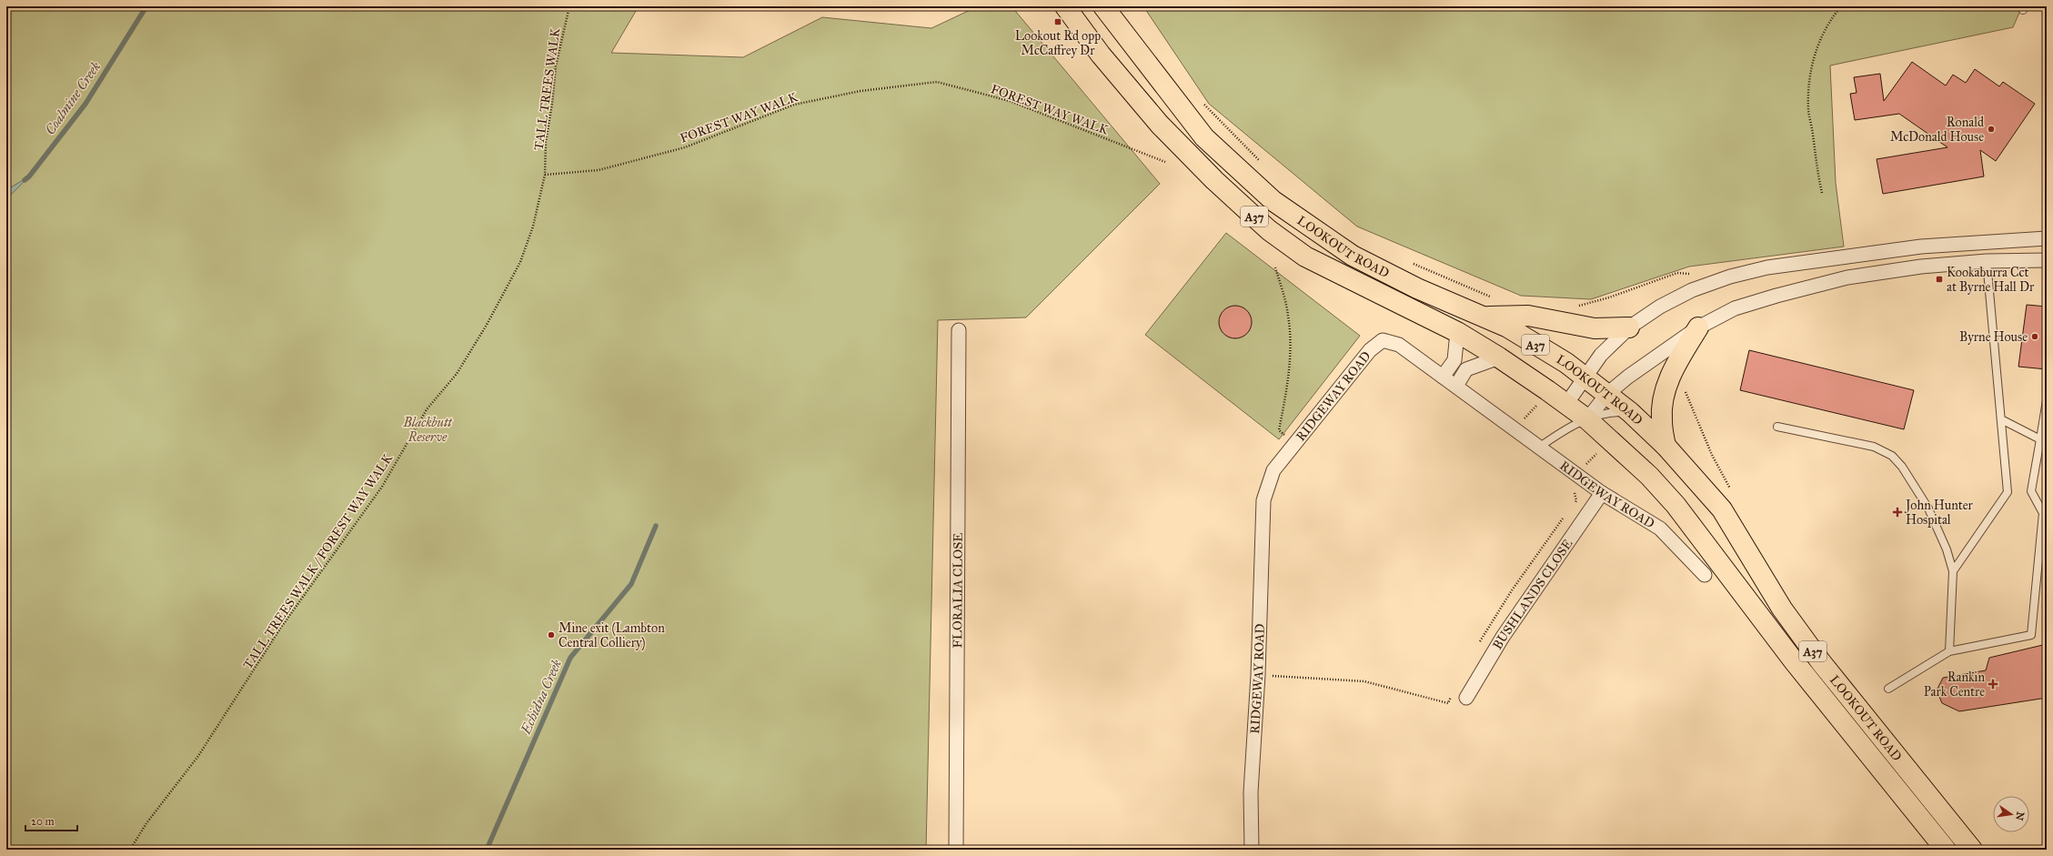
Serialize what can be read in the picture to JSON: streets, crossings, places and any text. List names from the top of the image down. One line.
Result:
{"streets":{"highway":["A37","LOOKOUT ROAD"],"street":["RIDGEWAY ROAD","FLORALIA CLOSE","BUSHLANDS CLOSE"],"path":["TALL TREES WALK","FOREST WAY WALK","TALL TREES WALK / FOREST WAY WALK"]},"crossings":[["TALL TREES WALK","FOREST WAY WALK"],["TALL TREES WALK","TALL TREES WALK / FOREST WAY WALK"],["FOREST WAY WALK","TALL TREES WALK / FOREST WAY WALK"],["RIDGEWAY ROAD","BUSHLANDS CLOSE"]],"water":["Coalmine Creek","Echidna Creek"],"parks":["Blackbutt Reserve"],"places":{"transit":["Lookout Rd opp McCaffrey Dr","Kookaburra Cct at Byrne Hall Dr"],"other":["Ronald McDonald House","Byrne House","Mine exit (Lambton Central Colliery)"],"health":["John Hunter Hospital","Rankin Park Centre"]},"scale_bar":"20 m","north":"right"}
